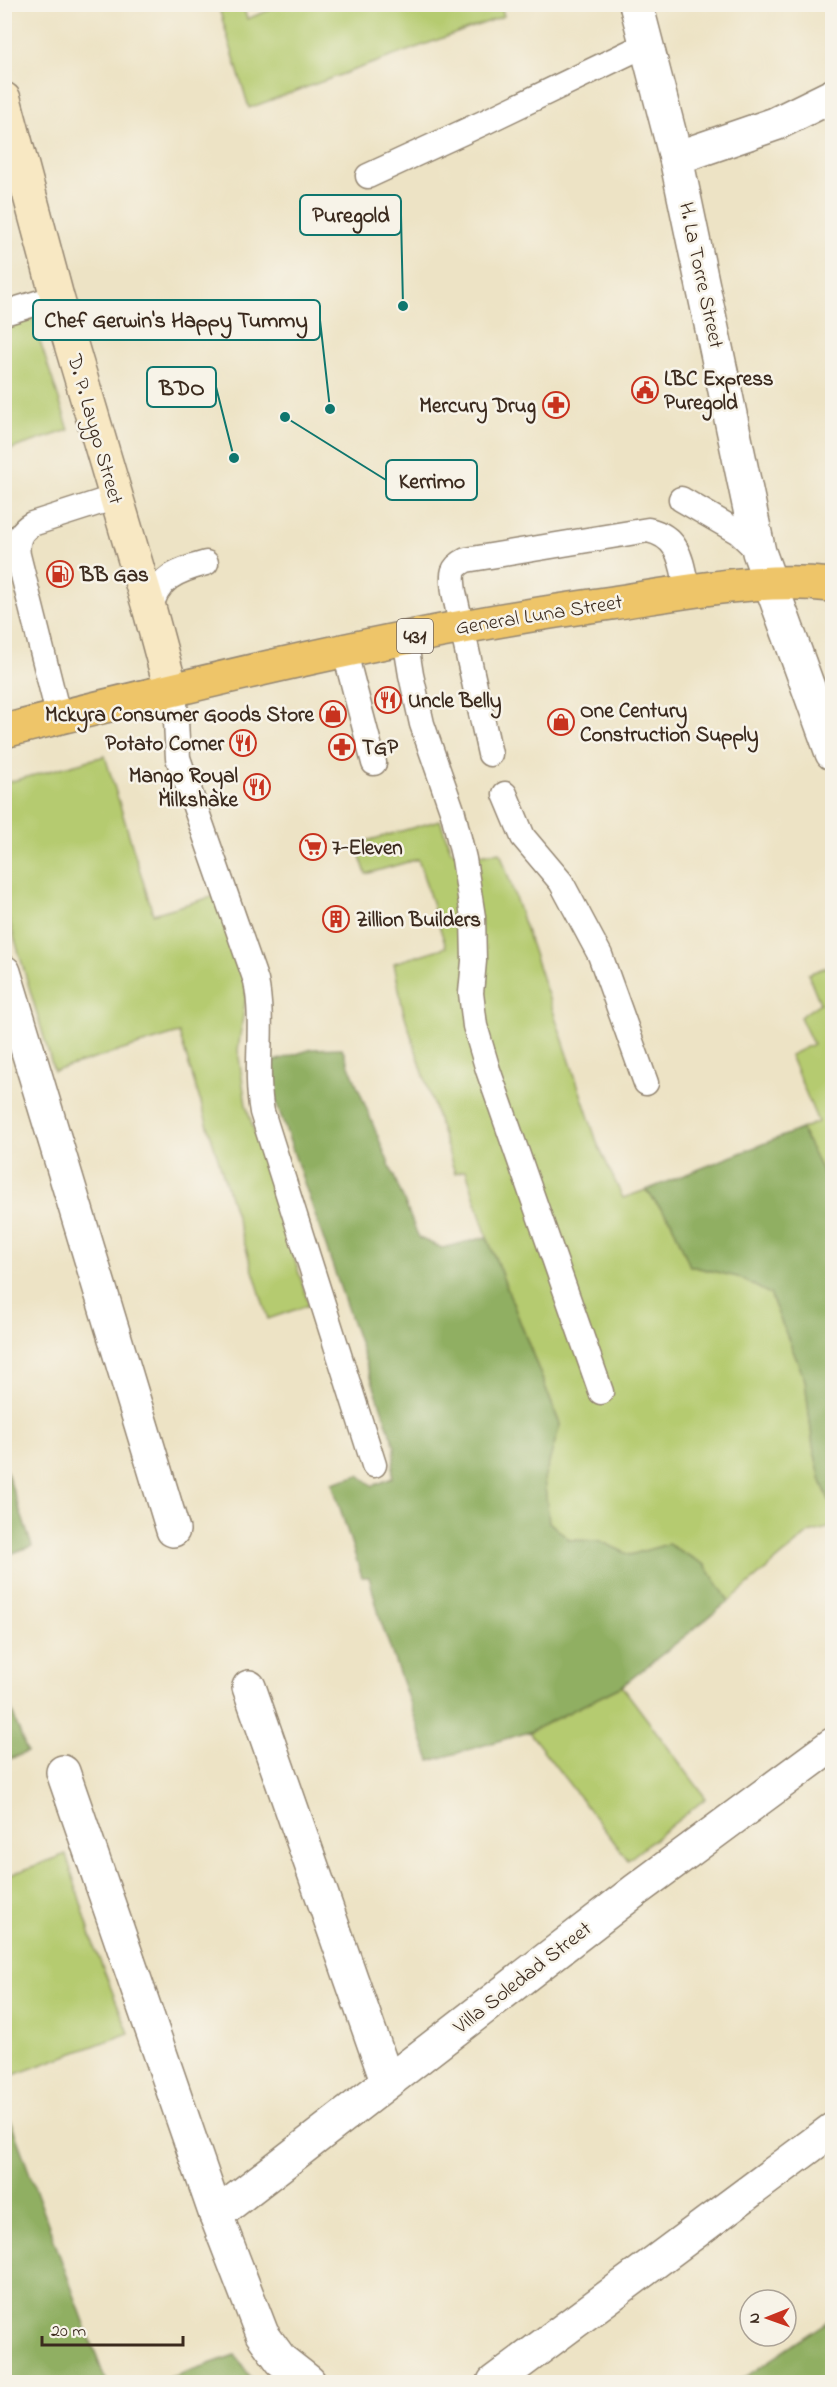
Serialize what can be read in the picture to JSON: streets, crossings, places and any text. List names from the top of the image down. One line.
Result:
{"streets":{"main road":["D. P. Laygo Street","General Luna Street","431"],"street":["H. La Torre Street","Villa Soledad Street"]},"crossings":[["H. La Torre Street","General Luna Street"],["D. P. Laygo Street","General Luna Street"]],"places":{"other":["Puregold","Chef Gerwin's Happy Tummy","Kerrimo","BDO"],"public building":["LBC Express Puregold"],"pharmacy":["Mercury Drug","TGP"],"fuel station":["BB Gas"],"restaurant":["Uncle Belly","Potato Corner","Mango Royal Milkshake"],"shop":["Mckyra Consumer Goods Store","One Century Construction Supply"],"supermarket":["7-Eleven"],"building":["Zillion Builders"]},"scale_bar":"20 m","north":"left"}
